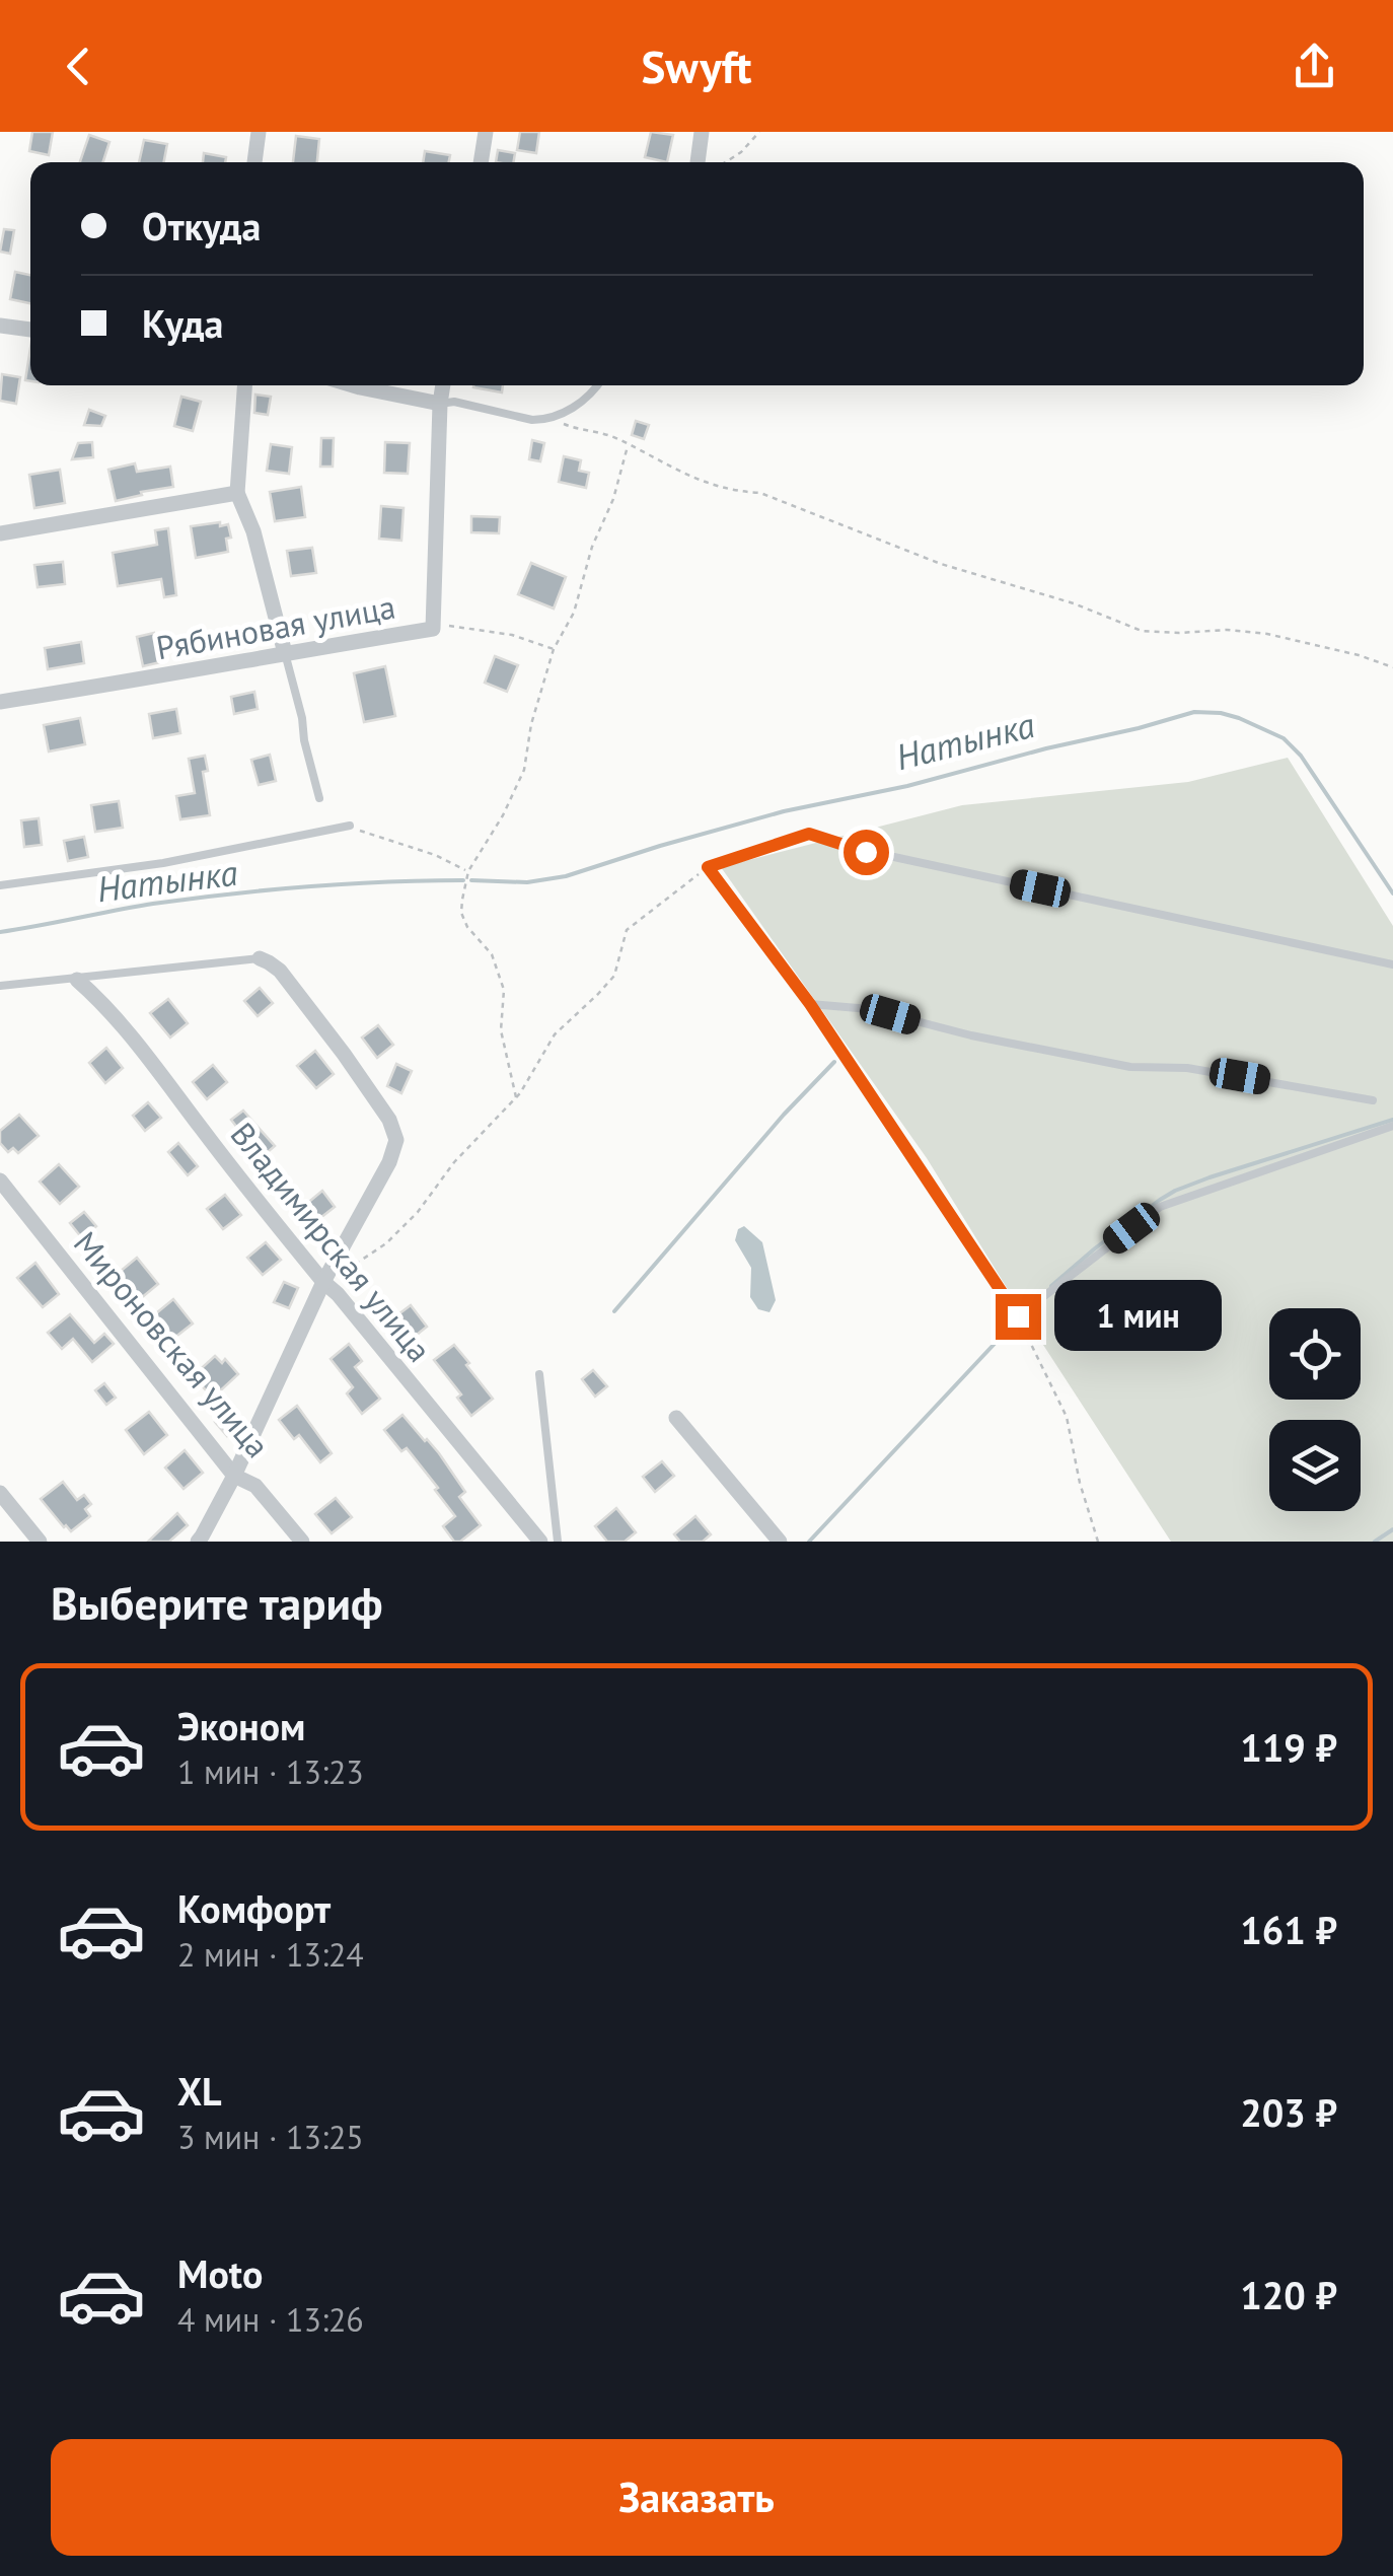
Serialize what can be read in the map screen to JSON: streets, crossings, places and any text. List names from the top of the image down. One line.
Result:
{"streets":{"street":["Рябиновая улица","Владимирская улица","Мироновская улица"]},"water":["Натынка"],"page":{"header":"Swyft","banner":["Откуда","Куда"],"bubble":"1 мин","heading":"Выберите тариф","list":[{"name":"Эконом","note":"1 мин · 13:23","value":"119 ₽"},{"name":"Комфорт","note":"2 мин · 13:24","value":"161 ₽"},{"name":"XL","note":"3 мин · 13:25","value":"203 ₽"},{"name":"Moto","note":"4 мин · 13:26","value":"120 ₽"}],"buttons":"Заказать"}}
